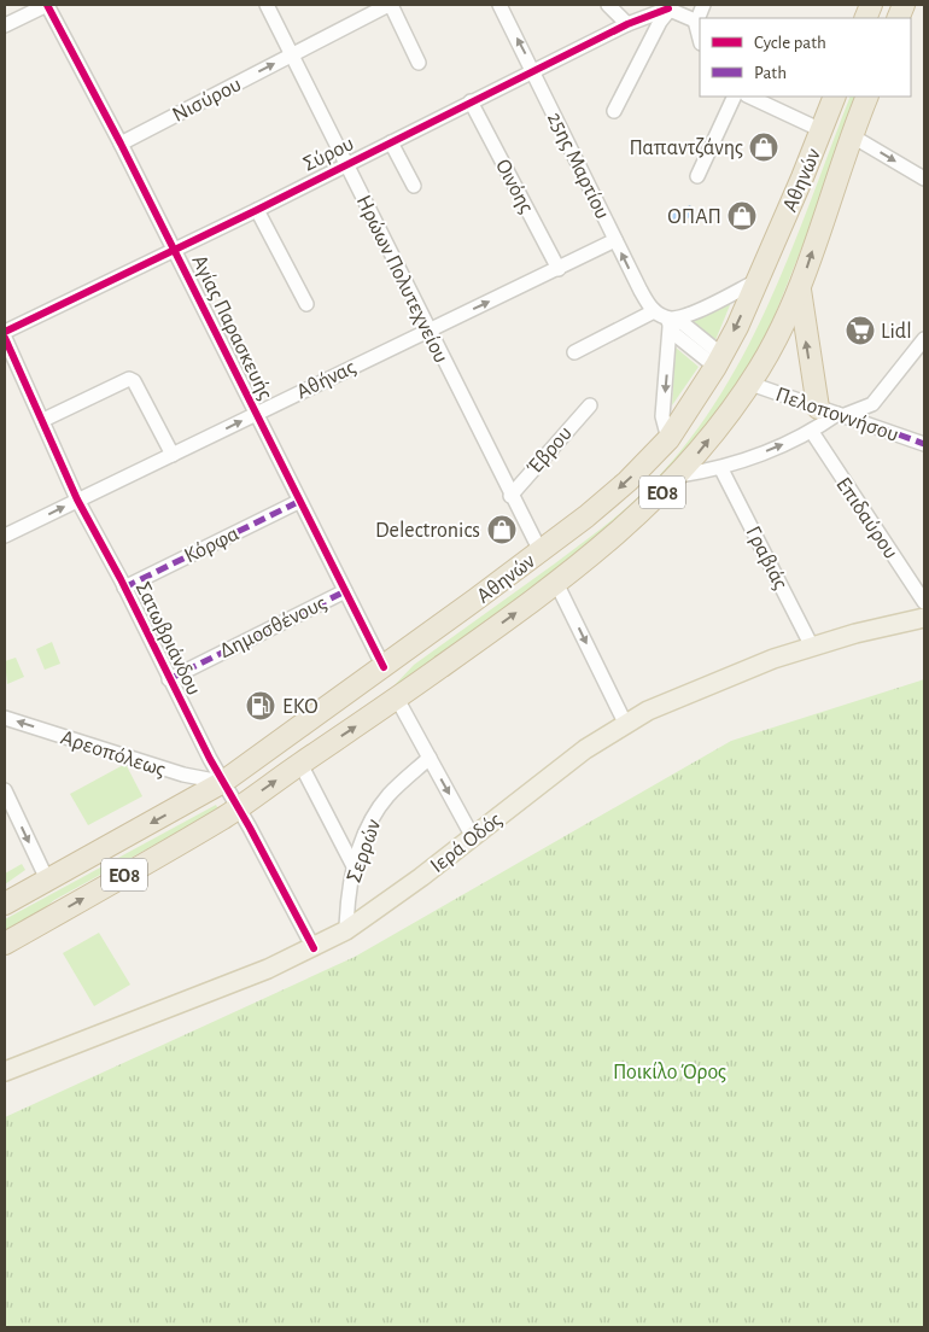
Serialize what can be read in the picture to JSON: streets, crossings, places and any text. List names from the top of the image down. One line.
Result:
{"streets":{"highway":["Αθηνών","ΕΟ8"],"main road":["Ιερά Οδός"],"street":["Νισύρου","Σύρου","25ης Μαρτίου","Οινόης","Ηρώων Πολυτεχνείου","Αγίας Παρασκευής","Αθήνας","Πελοποννήσου","Έβρου","Επιδαύρου","Κόρφα","Γραβιάς","Δημοσθένους","Σατωβριάνδου","Αρεοπόλεως","Σερρών"]},"crossings":[["Νισύρου","Ηρώων Πολυτεχνείου"],["Νισύρου","Αγίας Παρασκευής"],["Σύρου","25ης Μαρτίου"],["Σύρου","Οινόης"],["Σύρου","Ηρώων Πολυτεχνείου"],["Σύρου","Αγίας Παρασκευής"],["25ης Μαρτίου","Αθηνών"],["25ης Μαρτίου","Αθήνας"],["Αθηνών","Ηρώων Πολυτεχνείου"],["Αθηνών","Αγίας Παρασκευής"],["Αθηνών","Πελοποννήσου"],["Αθηνών","Σατωβριάνδου"],["Αθηνών","Αρεοπόλεως"],["Οινόης","Αθήνας"],["Ηρώων Πολυτεχνείου","Αθήνας"],["Ηρώων Πολυτεχνείου","Έβρου"],["Αγίας Παρασκευής","Αθήνας"],["Αγίας Παρασκευής","Κόρφα"],["Αγίας Παρασκευής","Δημοσθένους"],["Αθήνας","Σατωβριάνδου"],["Κόρφα","Σατωβριάνδου"],["Γραβιάς","Ιερά Οδός"],["Δημοσθένους","Σατωβριάνδου"],["Σατωβριάνδου","Αρεοπόλεως"],["Σατωβριάνδου","Ιερά Οδός"],["Ιερά Οδός","Σερρών"]],"one_way":["Νισύρου","25ης Μαρτίου","Αθήνας","Αρεοπόλεως"],"parks":["Ποικίλο Όρος"],"places":{"shop":["Παπαντζάνης","ΟΠΑΠ","Delectronics"],"supermarket":["Lidl"],"fuel station":["EKO"]},"legend":["Cycle path","Path"]}
